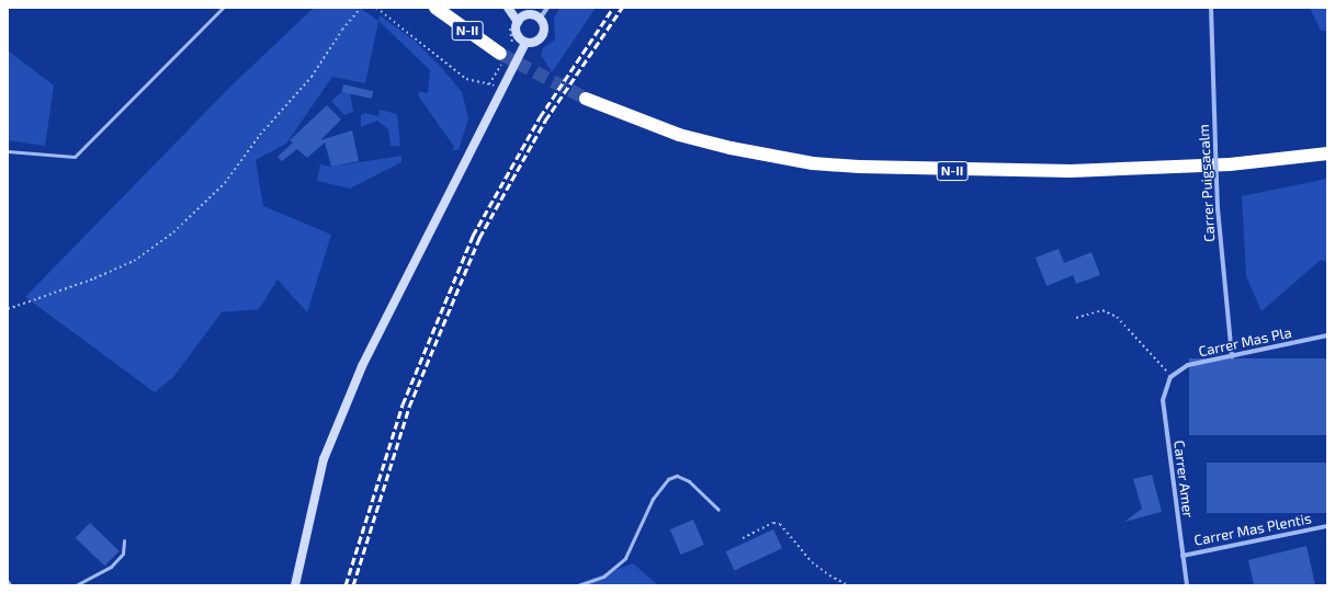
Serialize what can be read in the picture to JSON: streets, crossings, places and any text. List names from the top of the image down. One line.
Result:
{"streets":{"highway":["N-II"],"street":["Carrer Puigsacalm","Carrer Mas Pla","Carrer Amer","Carrer Mas Plentis"]},"crossings":[["Carrer Puigsacalm","Carrer Mas Pla"],["Carrer Mas Pla","Carrer Amer"],["Carrer Amer","Carrer Mas Plentis"]]}
